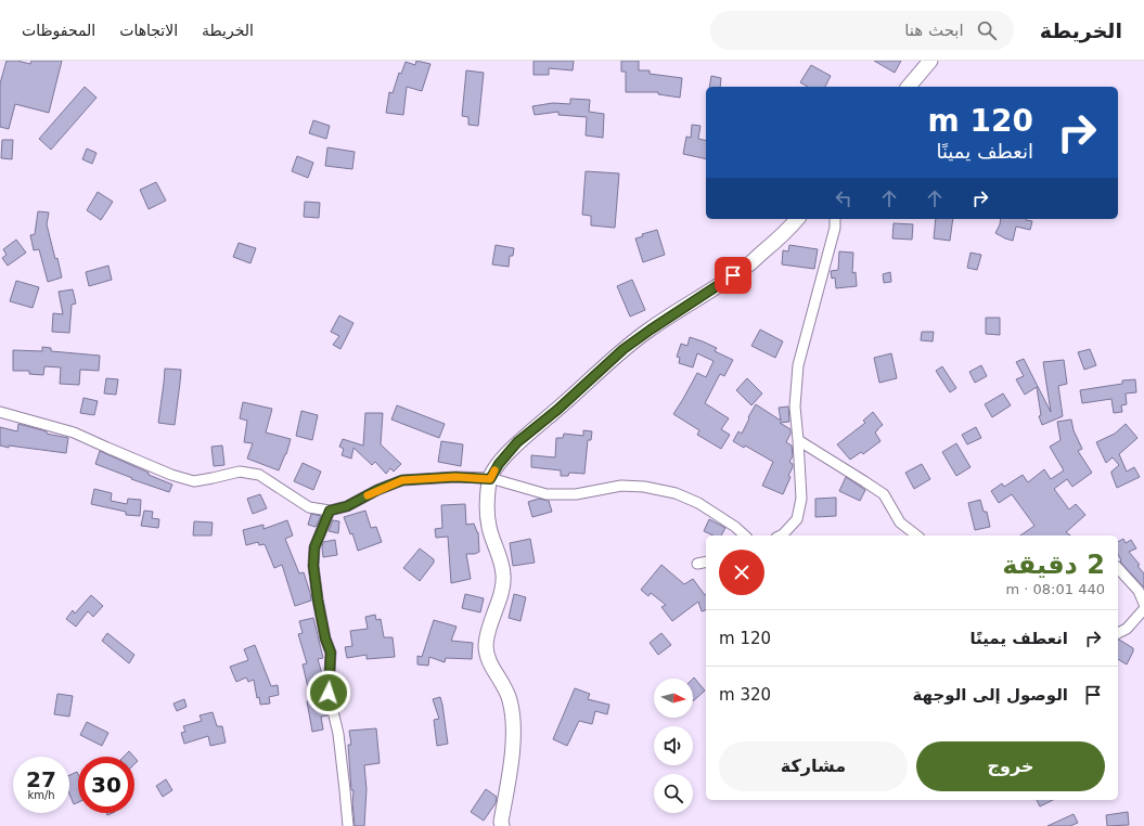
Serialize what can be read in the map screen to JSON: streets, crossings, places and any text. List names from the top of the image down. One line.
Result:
{"north":"right","page":{"header":"الخريطة","search":"ابحث هنا","nav":["الخريطة","الاتجاهات","المحفوظات"],"turn":["120 m","انعطف يمينًا"],"heading":["2 دقيقة","440 m · 08:01"],"list":[{"name":"انعطف يمينًا","value":"120 m"},{"name":"الوصول إلى الوجهة","value":"320 m"}],"buttons":["خروج","مشاركة"],"speed":"27 km/h","limit":"30"}}
